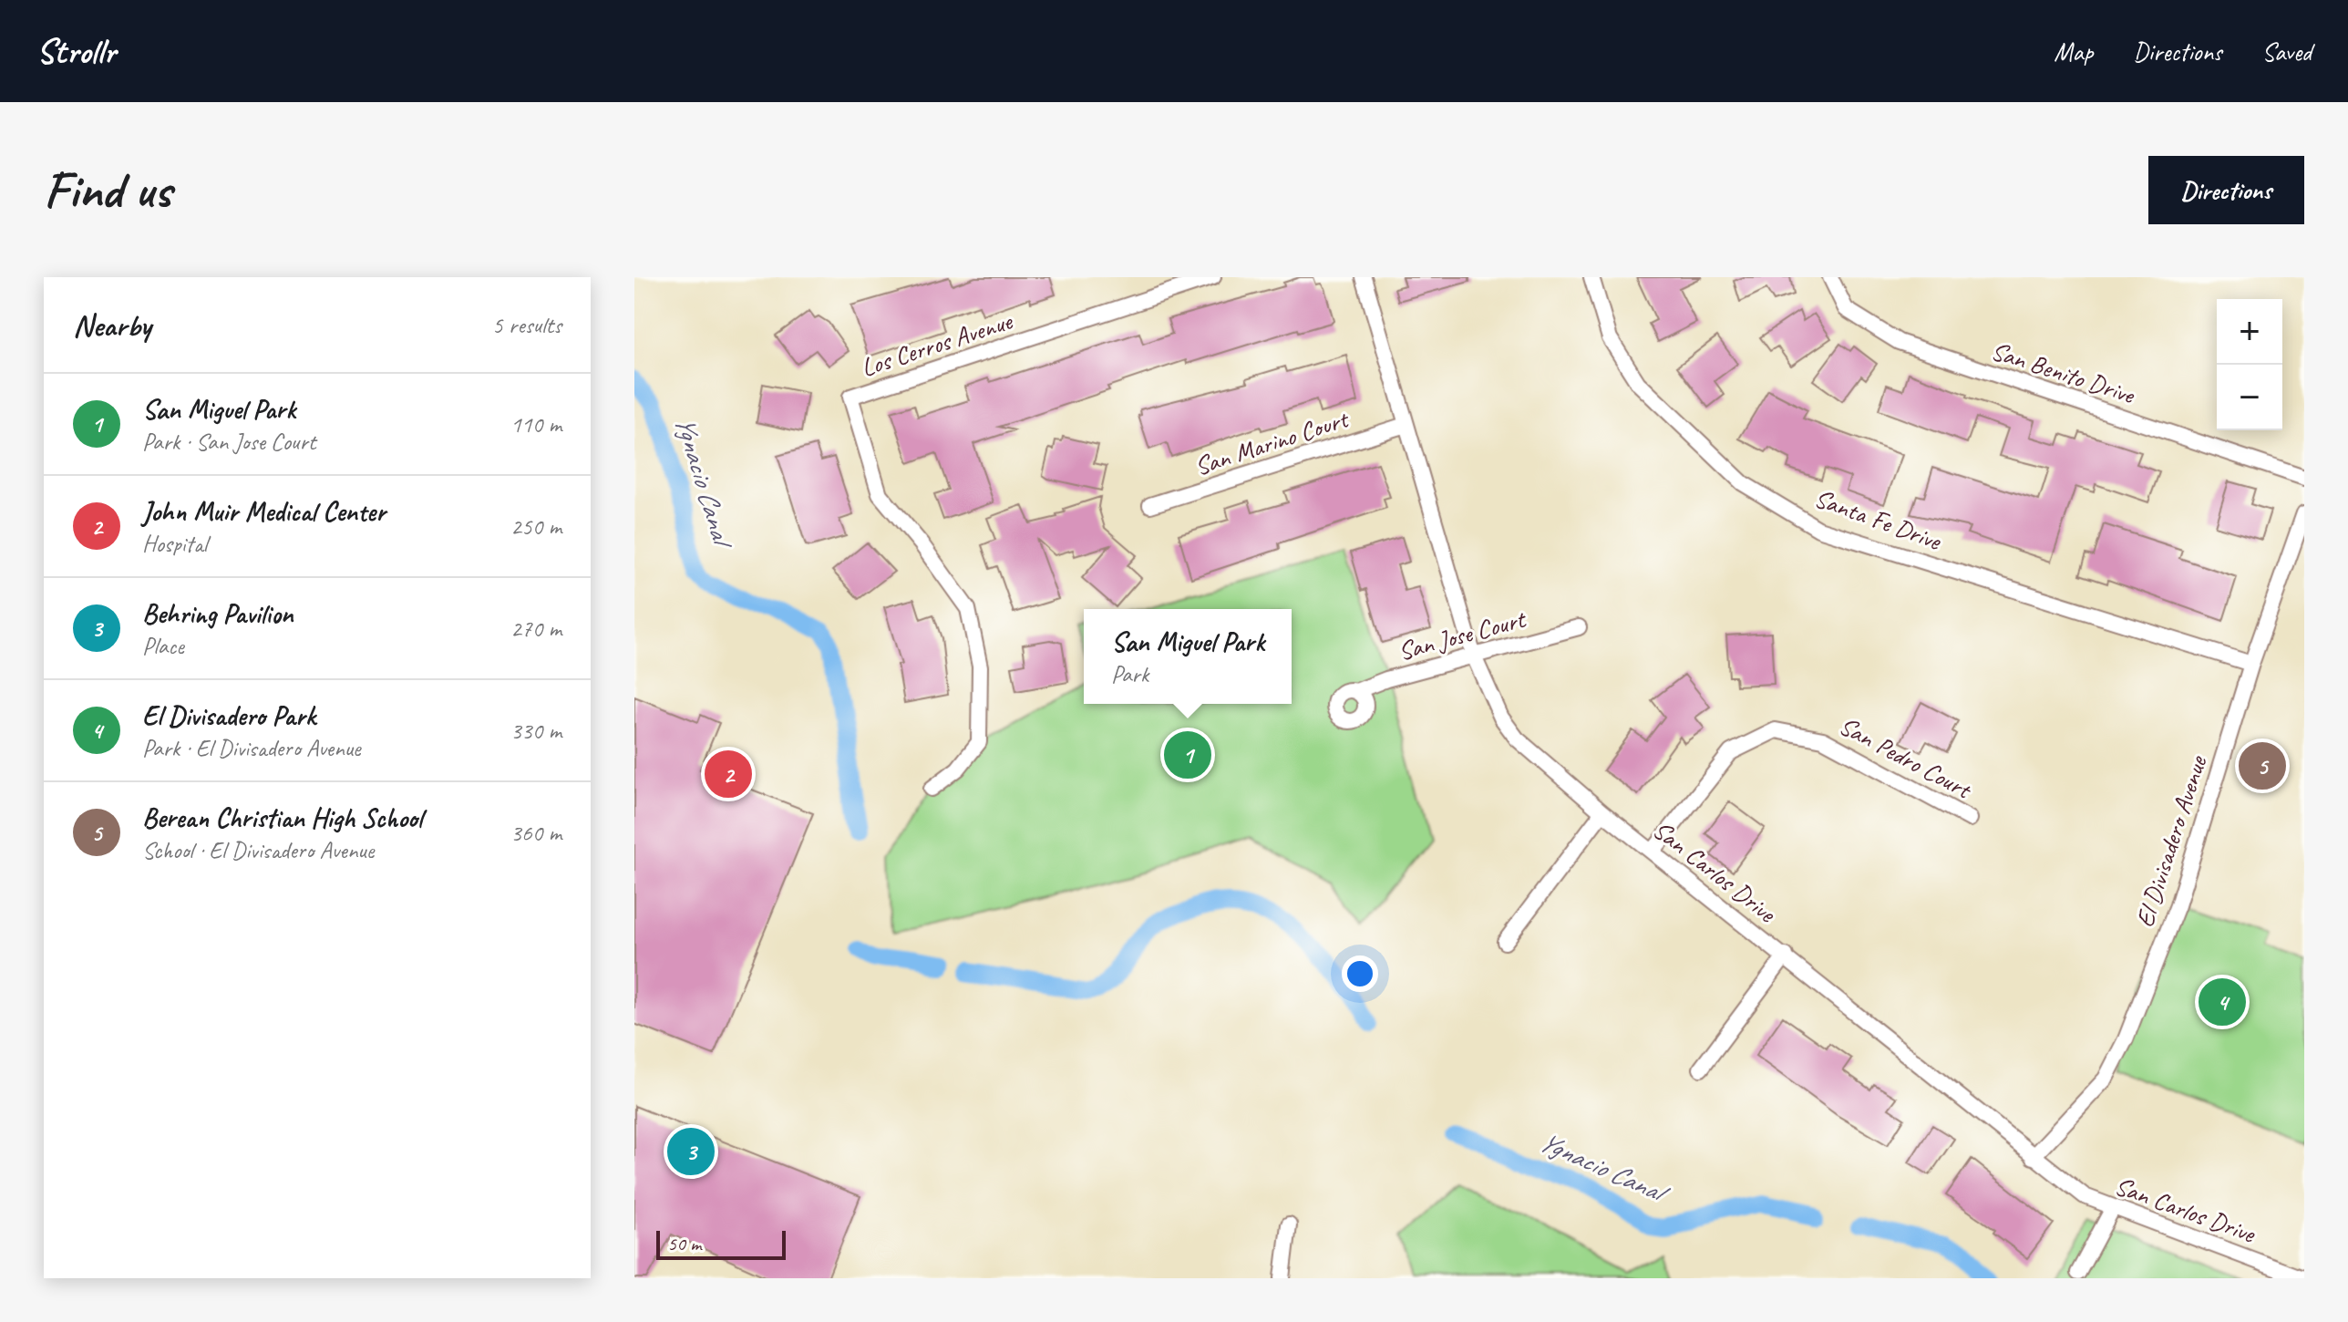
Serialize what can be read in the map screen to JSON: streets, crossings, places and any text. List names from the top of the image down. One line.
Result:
{"streets":{"street":["Los Cerros Avenue","San Benito Drive","San Marino Court","Santa Fe Drive","San Jose Court","San Pedro Court","El Divisadero Avenue","San Carlos Drive"]},"crossings":[["San Marino Court","San Carlos Drive"],["Santa Fe Drive","El Divisadero Avenue"],["San Jose Court","San Carlos Drive"],["San Pedro Court","San Carlos Drive"],["El Divisadero Avenue","San Carlos Drive"]],"water":["Ygnacio Canal"],"scale_bar":"50 m","page":{"header":"Strollr","nav":["Map","Directions","Saved"],"buttons":"Directions","title":"Find us","heading":["Nearby","5 results"],"map_buttons":["+","−"],"list":[{"mark":"1","name":"San Miguel Park","note":"Park · San Jose Court","value":"110 m"},{"mark":"2","name":"John Muir Medical Center","note":"Hospital","value":"250 m"},{"mark":"3","name":"Behring Pavilion","note":"Place","value":"270 m"},{"mark":"4","name":"El Divisadero Park","note":"Park · El Divisadero Avenue","value":"330 m"},{"mark":"5","name":"Berean Christian High School","note":"School · El Divisadero Avenue","value":"360 m"}],"popup":["San Miguel Park","Park"],"pins":["1","5","2","4","3"],"scale":"50 m"}}
